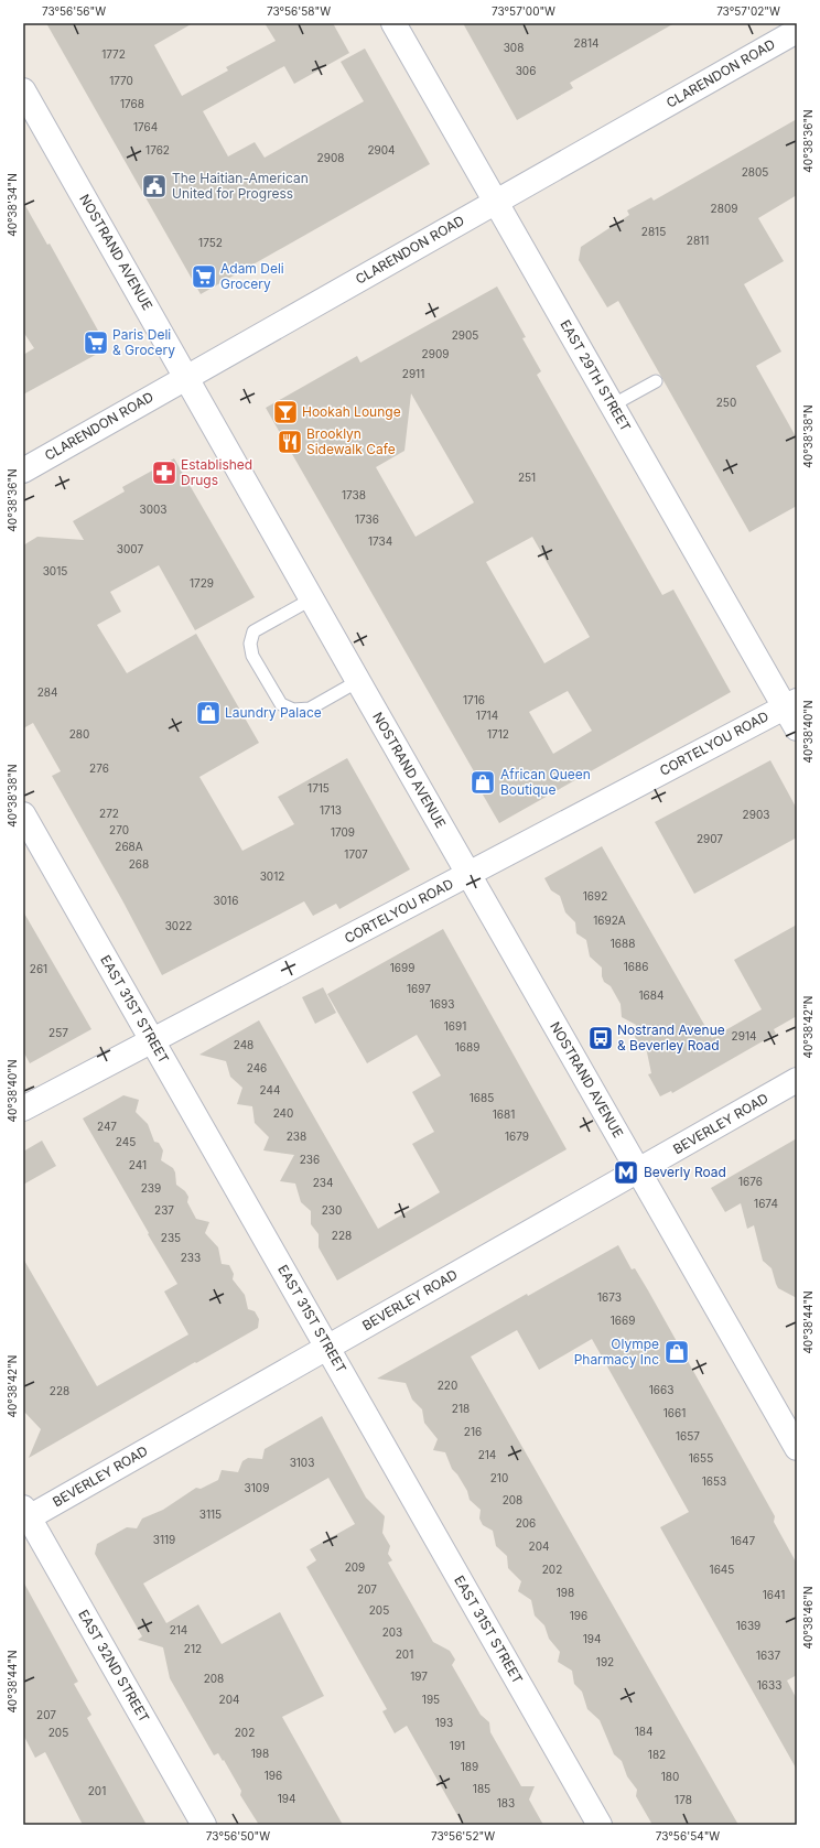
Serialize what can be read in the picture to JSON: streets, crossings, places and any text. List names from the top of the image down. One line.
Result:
{"streets":{"street":["CLARENDON ROAD","NOSTRAND AVENUE","EAST 29TH STREET","CORTELYOU ROAD","EAST 31ST STREET","BEVERLEY ROAD","EAST 32ND STREET"]},"crossings":[["CLARENDON ROAD","NOSTRAND AVENUE"],["CLARENDON ROAD","EAST 29TH STREET"],["NOSTRAND AVENUE","CORTELYOU ROAD"],["NOSTRAND AVENUE","BEVERLEY ROAD"],["EAST 29TH STREET","CORTELYOU ROAD"],["CORTELYOU ROAD","EAST 31ST STREET"],["EAST 31ST STREET","BEVERLEY ROAD"],["BEVERLEY ROAD","EAST 32ND STREET"]],"places":{"public building":["The Haitian-American United for Progress"],"supermarket":["Adam Deli Grocery","Paris Deli & Grocery"],"bar":["Hookah Lounge"],"restaurant":["Brooklyn Sidewalk Cafe"],"pharmacy":["Established Drugs"],"shop":["Laundry Palace","African Queen Boutique","Olympe Pharmacy Inc"],"bus stop":["Nostrand Avenue & Beverley Road"],"metro station":["Beverly Road"]},"house_numbers":["2814","308","1772","306","1770","1768","1764","1762","2904","2908","2805","2809","2815","2811","1752","2905","2909","2911","250","251","1738","3003","1736","1734","3007","3015","1729","284","1716","1714","280","1712","276","1715","1713","272","2903","270","1709","2907","268A","1707","268","3012","1692","3016","1692A","3022","1688","1686","1699","261","1697","1684","1693","1691","257","2914","248","1689","246","244","1685","240","1681","247","238","1679","245","236","241","1676","234","239","1674","237","230","228","235","233","1673","1669","220","1663","228","218","1661","216","1657","214","1655","3103","210","1653","3109","208","3115","206","3119","1647","204","209","202","1645","207","198","1641","205","196","1639","214","203","194","212","201","1637","192","197","208","1633","204","195","207","193","184","205","202","191","198","182","189","196","180","185","201","194","178","183"],"coordinates":["73°56'56\"W","73°56'58\"W","73°57'00\"W","73°57'02\"W","40°38'36\"N","40°38'34\"N","40°38'38\"N","40°38'40\"N","40°38'42\"N","40°38'44\"N","40°38'46\"N","73°56'50\"W","73°56'52\"W","73°56'54\"W"]}
